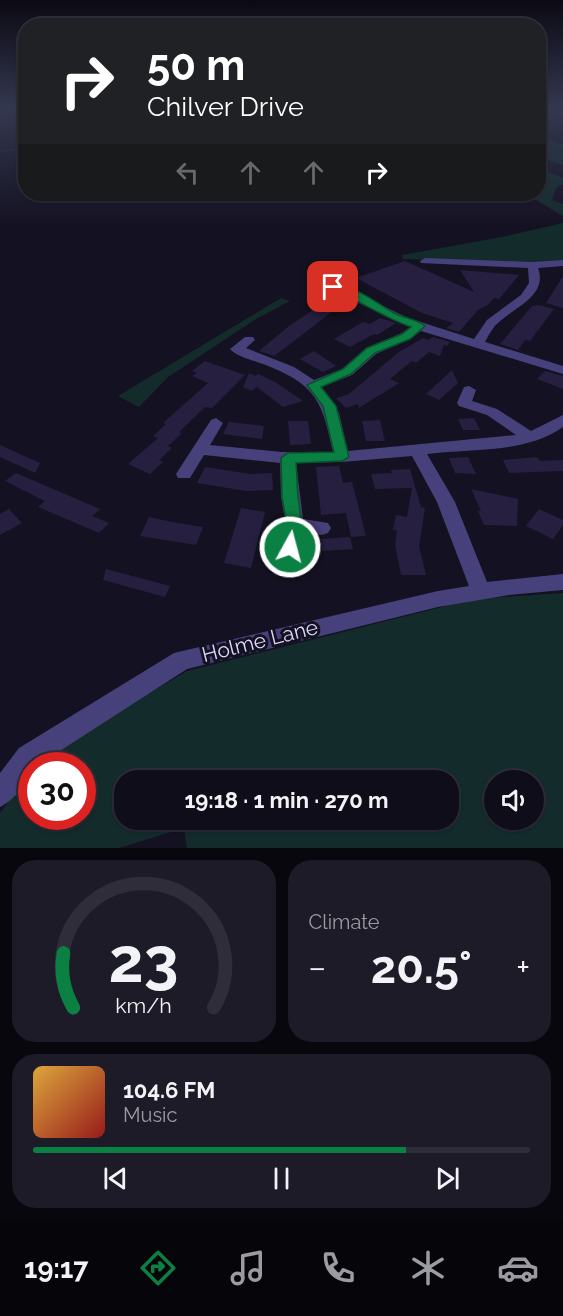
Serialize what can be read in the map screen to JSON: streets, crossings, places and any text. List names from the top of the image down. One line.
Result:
{"streets":{"street":["Holme Lane"]},"page":{"turn":["50 m","Chilver Drive"],"limit":"30","trip":"19:18 · 1 min · 270 m","tile":"Climate","heat":["−","20.5°","+"],"song":["104.6 FM","Music"],"tabs":"19:17","gauge":["23","km/h"]}}
